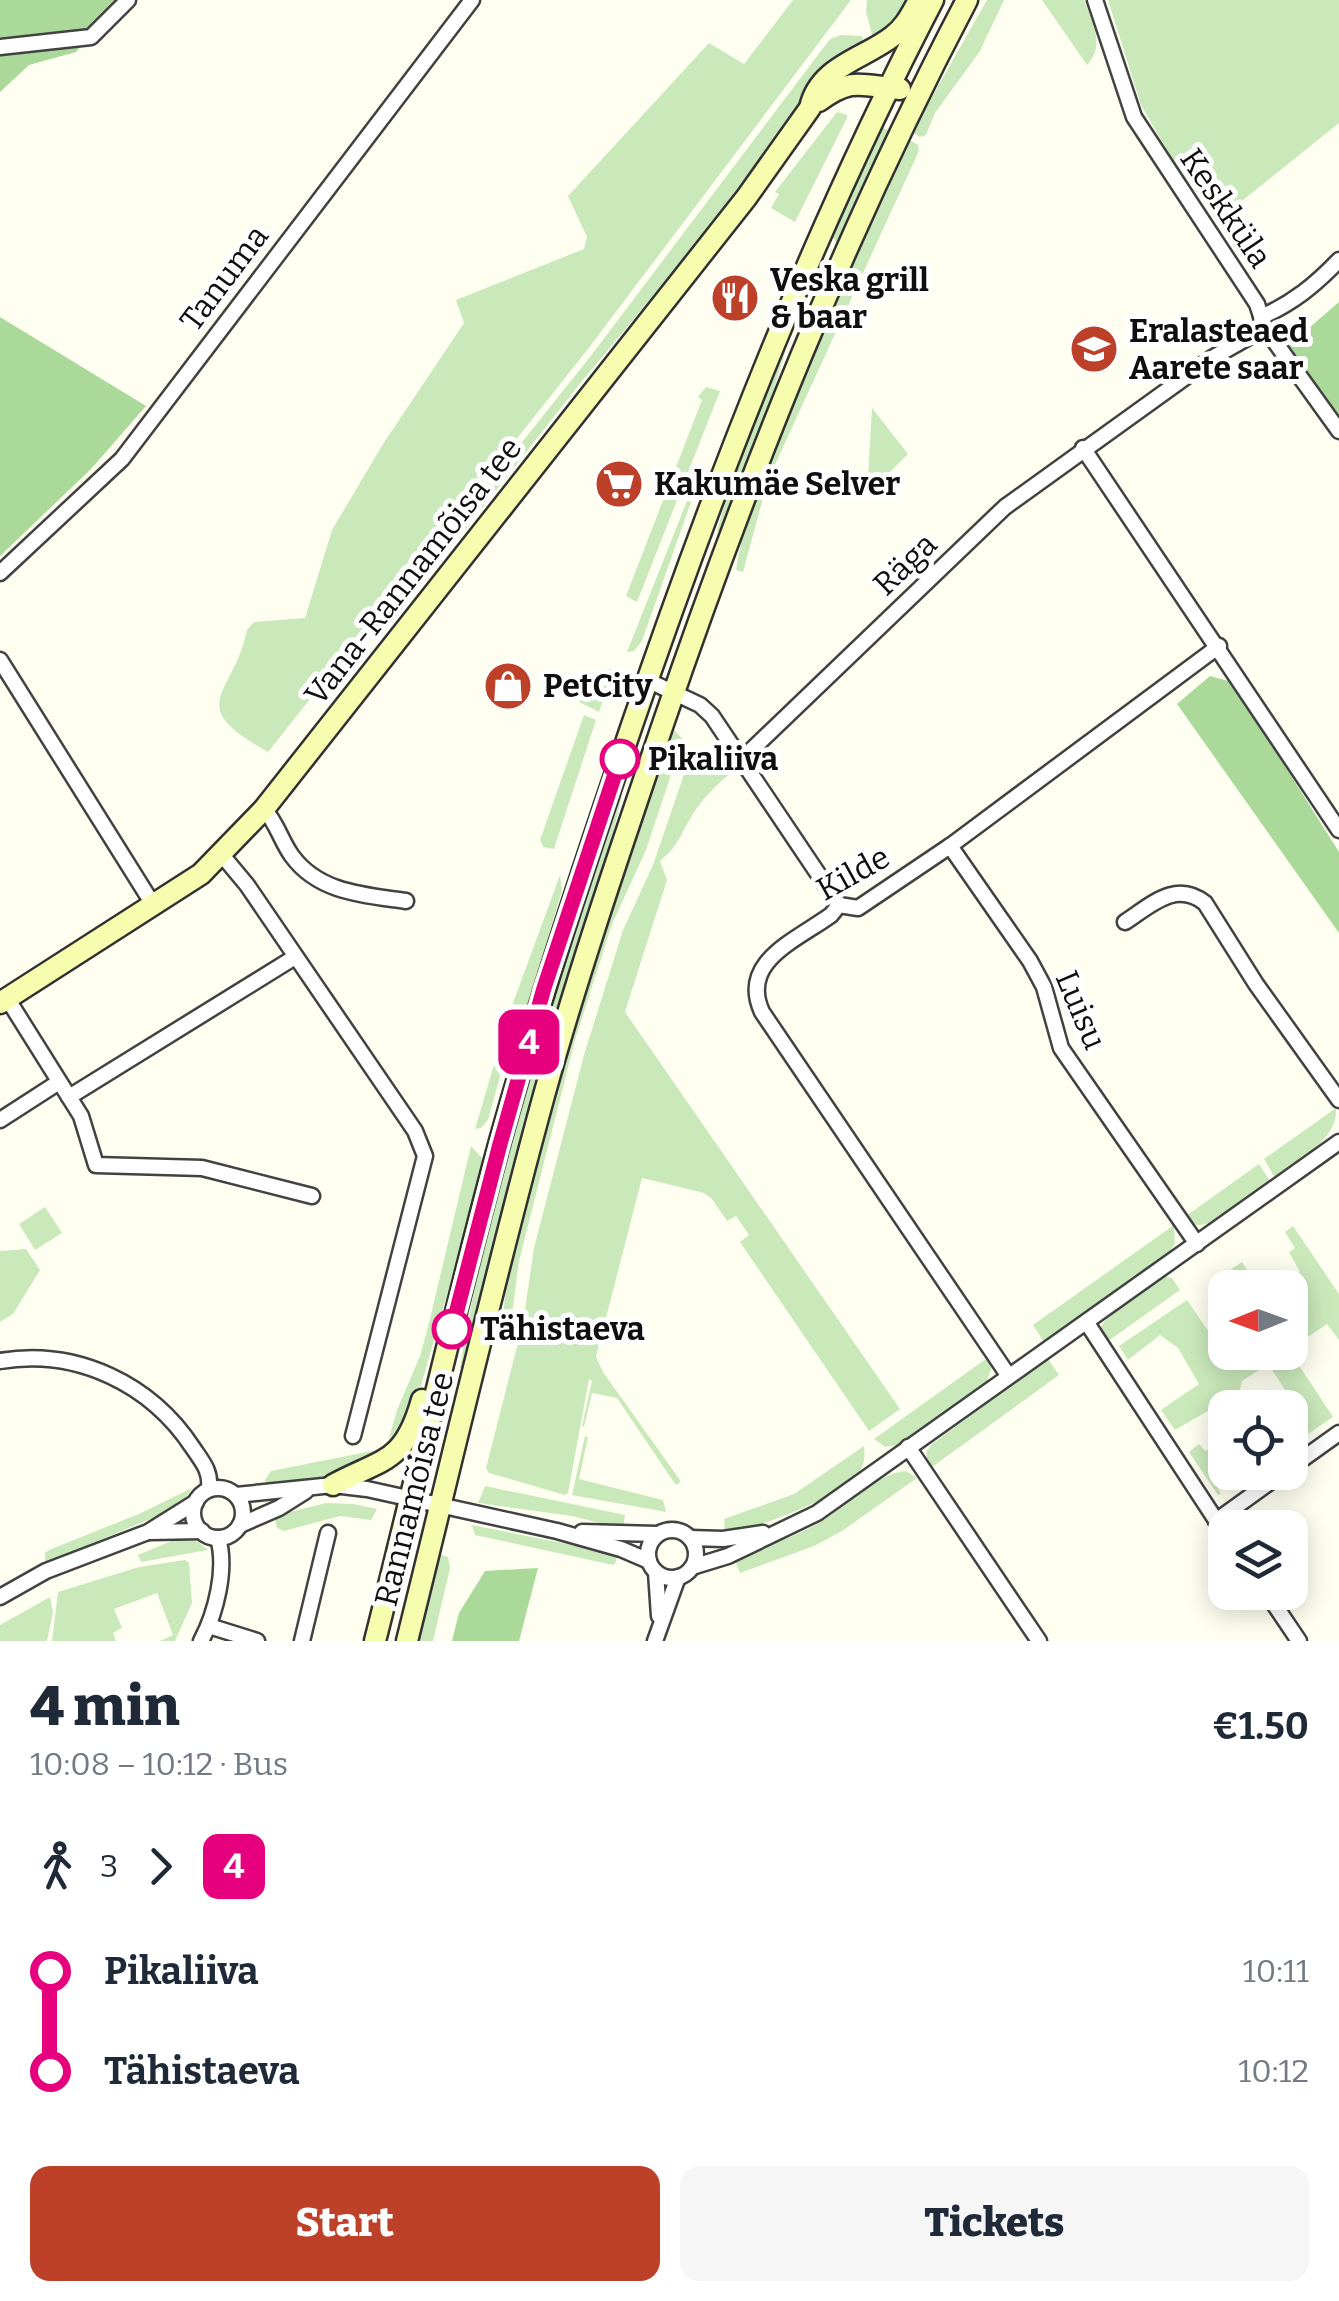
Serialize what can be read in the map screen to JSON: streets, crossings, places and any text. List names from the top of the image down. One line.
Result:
{"streets":{"main road":["Vana-Rannamõisa tee","Rannamõisa tee"],"street":["Keskküla","Tanuma","Räga","Kilde","Luisu"]},"crossings":[["Keskküla","Räga"],["Vana-Rannamõisa tee","Rannamõisa tee"],["Kilde","Luisu"]],"places":{"restaurant":["Veska grill & baar"],"school or university":["Eralasteaed Aarete saar"],"supermarket":["Kakumäe Selver"],"shop":["PetCity"],"other":["Pikaliiva","Tähistaeva"]},"lines":["bus line 4"],"north":"left","page":{"on_map":"4","heading":["4 min","10:08 – 10:12 · Bus","€1.50"],"legs":["3","4"],"list":[{"name":"Pikaliiva","value":"10:11"},{"name":"Tähistaeva","value":"10:12"}],"buttons":["Start","Tickets"]}}
